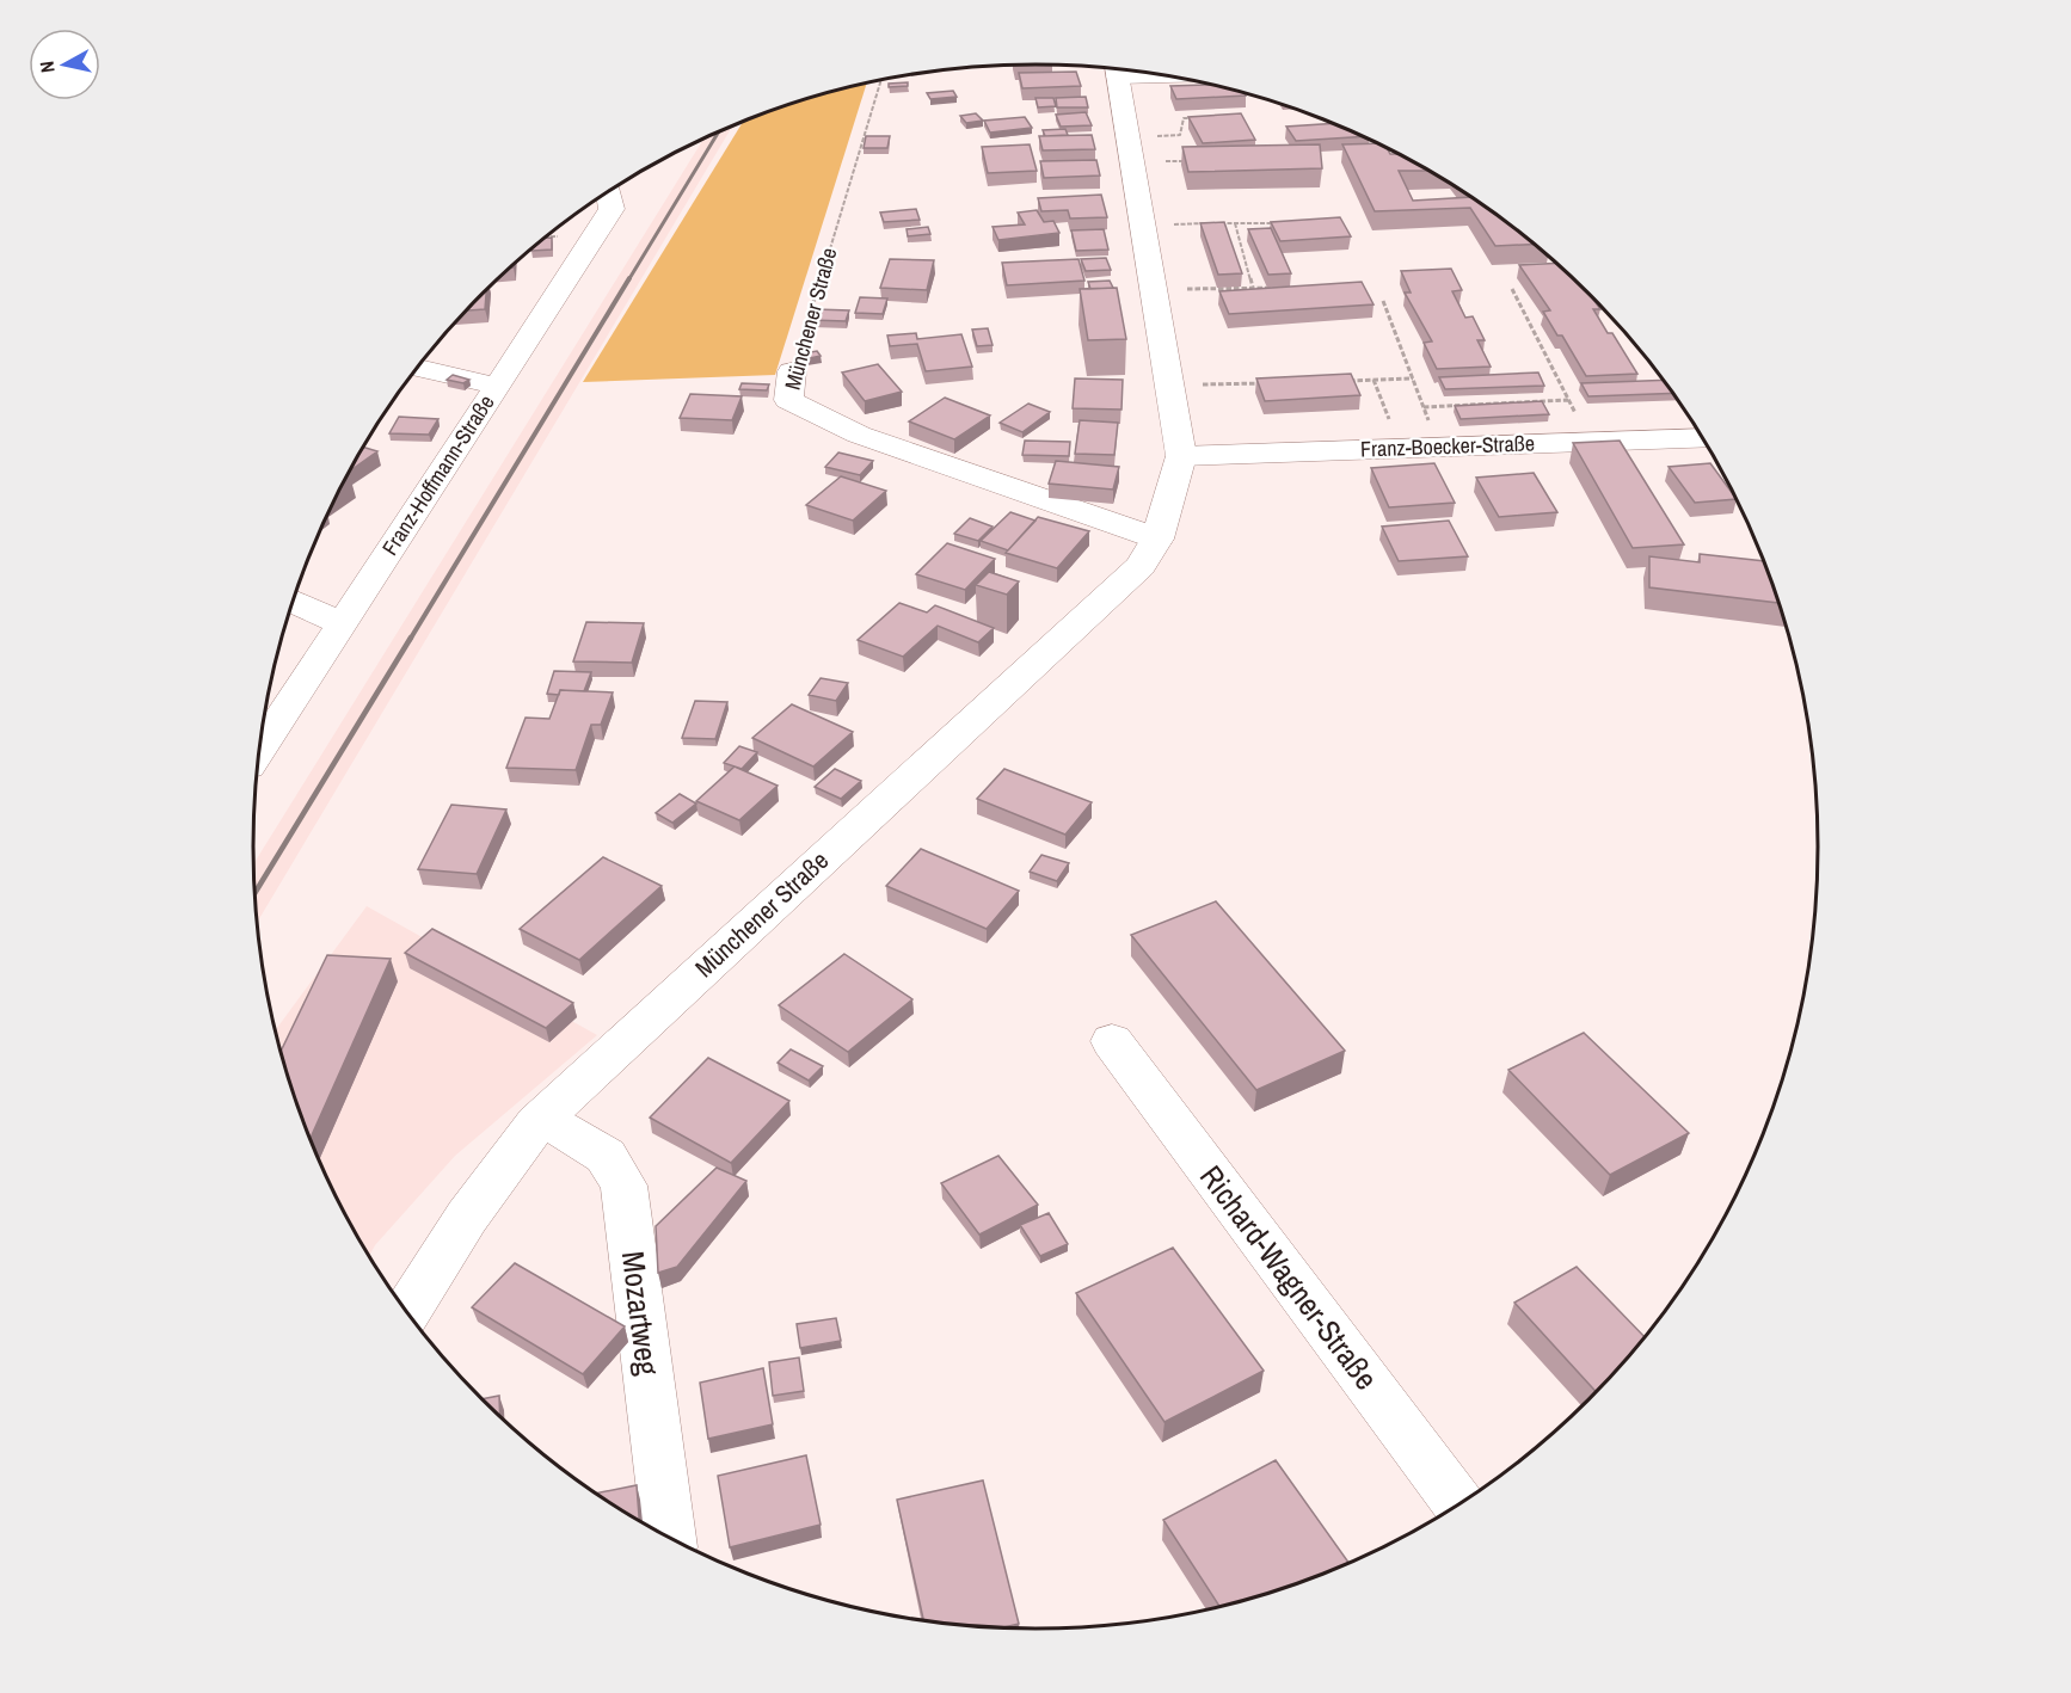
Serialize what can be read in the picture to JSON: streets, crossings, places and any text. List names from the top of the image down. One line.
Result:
{"streets":{"street":["Münchener Straße","Franz-Boecker-Straße","Franz-Hoffmann-Straße","Richard-Wagner-Straße","Mozartweg"]},"crossings":[["Münchener Straße","Franz-Boecker-Straße"],["Münchener Straße","Mozartweg"]],"north":"left"}
